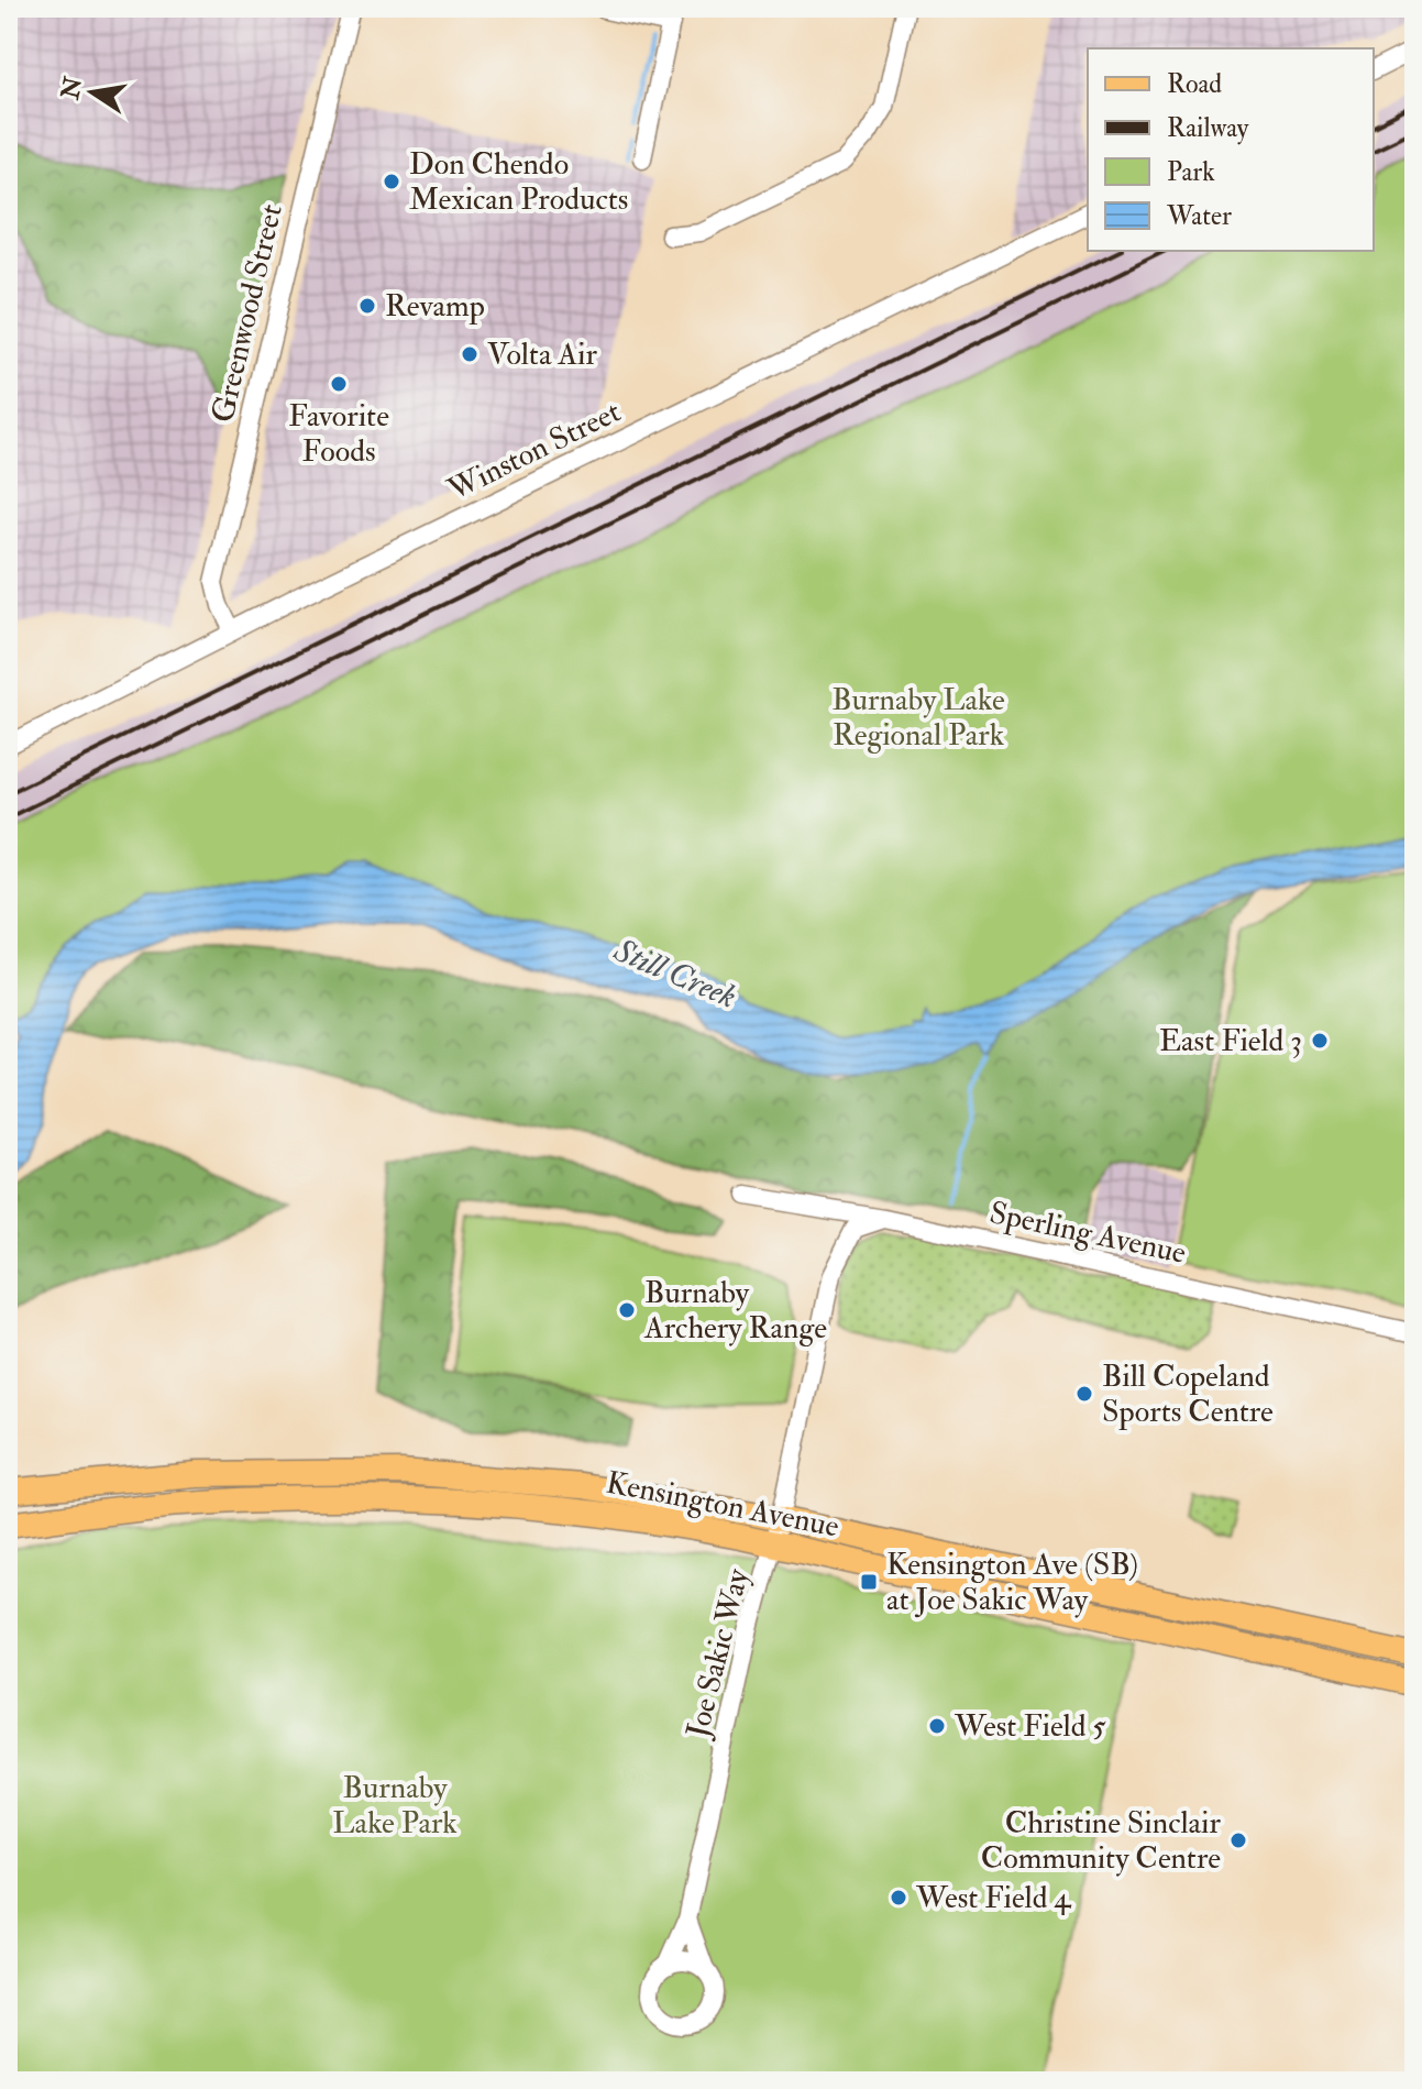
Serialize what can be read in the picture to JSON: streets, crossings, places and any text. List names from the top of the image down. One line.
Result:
{"streets":{"main road":["Kensington Avenue"],"street":["Greenwood Street","Winston Street","Sperling Avenue","Joe Sakic Way"]},"crossings":[["Greenwood Street","Winston Street"],["Sperling Avenue","Joe Sakic Way"],["Kensington Avenue","Joe Sakic Way"]],"water":["Still Creek"],"parks":["Burnaby Lake Regional Park","Burnaby Lake Park"],"places":{"other":["Don Chendo Mexican Products","Revamp","Volta Air","Favorite Foods","East Field 3","Burnaby Archery Range","Bill Copeland Sports Centre","West Field 5","Christine Sinclair Community Centre","West Field 4"],"transit":["Kensington Ave (SB) at Joe Sakic Way"]},"legend":["Road","Railway","Park","Water"],"north":"left"}
